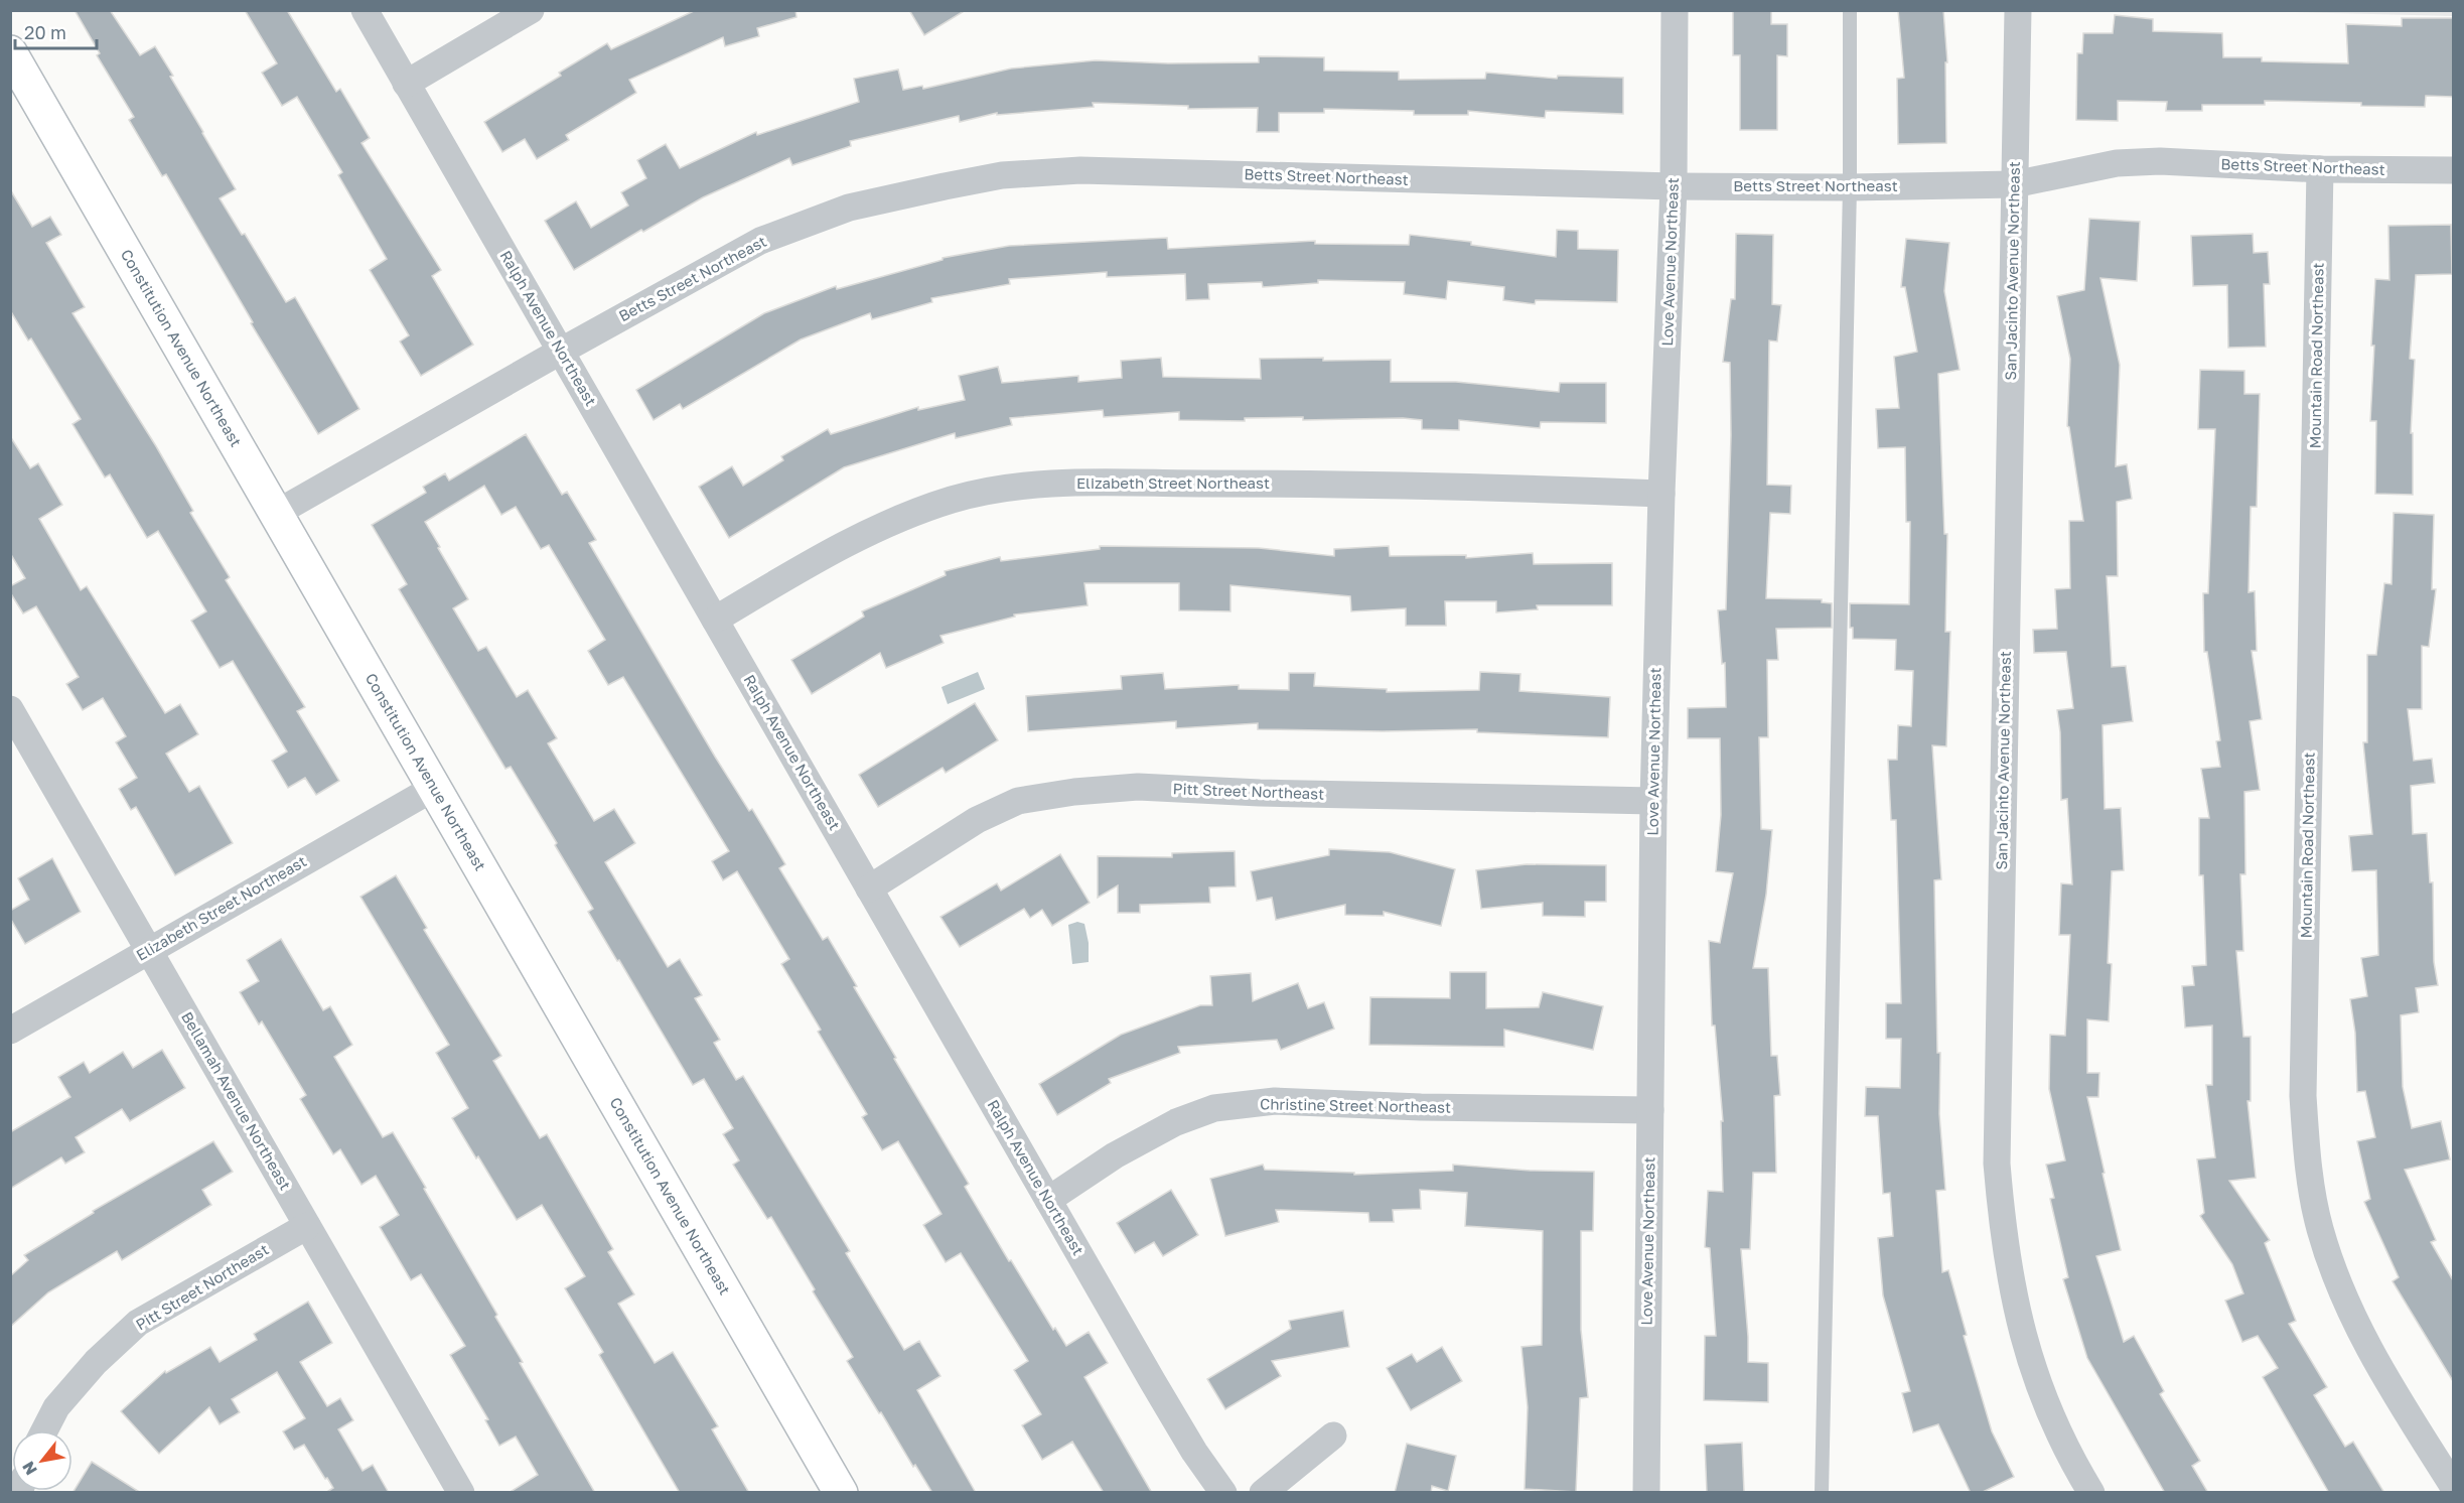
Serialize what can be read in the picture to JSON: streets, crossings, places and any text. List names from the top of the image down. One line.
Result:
{"streets":{"street":["Betts Street Northeast","Love Avenue Northeast","San Jacinto Avenue Northeast","Ralph Avenue Northeast","Constitution Avenue Northeast","Mountain Road Northeast","Elizabeth Street Northeast","Pitt Street Northeast","Bellamah Avenue Northeast","Christine Street Northeast"]},"crossings":[["Betts Street Northeast","Love Avenue Northeast"],["Betts Street Northeast","San Jacinto Avenue Northeast"],["Betts Street Northeast","Ralph Avenue Northeast"],["Betts Street Northeast","Constitution Avenue Northeast"],["Betts Street Northeast","Mountain Road Northeast"],["Love Avenue Northeast","Elizabeth Street Northeast"],["Love Avenue Northeast","Pitt Street Northeast"],["Love Avenue Northeast","Christine Street Northeast"],["Ralph Avenue Northeast","Elizabeth Street Northeast"],["Ralph Avenue Northeast","Pitt Street Northeast"],["Ralph Avenue Northeast","Christine Street Northeast"],["Constitution Avenue Northeast","Elizabeth Street Northeast"],["Elizabeth Street Northeast","Bellamah Avenue Northeast"],["Pitt Street Northeast","Bellamah Avenue Northeast"]],"scale_bar":"20 m","north":"bottom left"}
